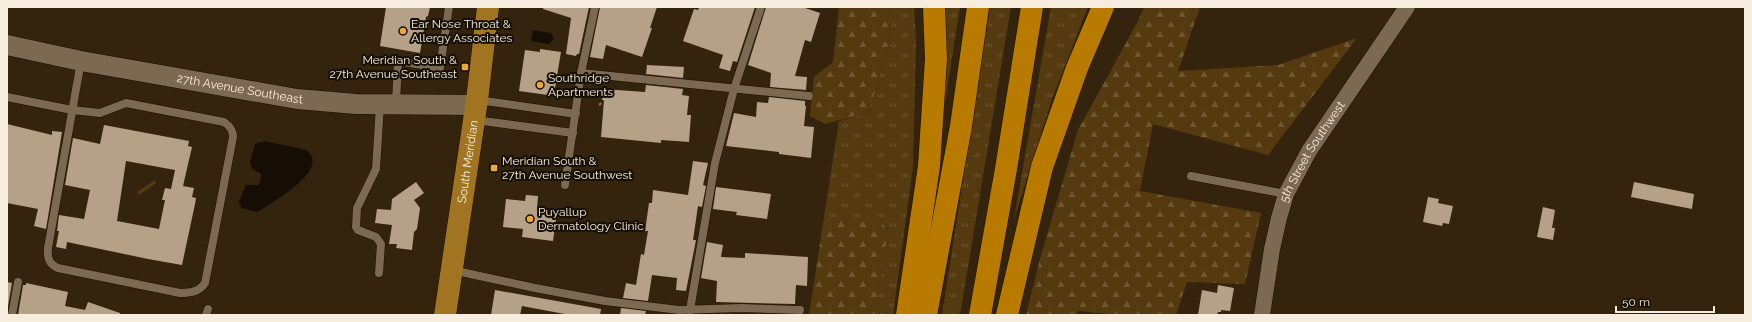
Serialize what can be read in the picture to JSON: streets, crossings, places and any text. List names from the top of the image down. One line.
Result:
{"streets":{"main road":["South Meridian"],"street":["27th Avenue Southeast","5th Street Southwest"]},"crossings":[["27th Avenue Southeast","South Meridian"]],"places":{"other":["Ear Nose Throat & Allergy Associates","Southridge Apartments","Puyallup Dermatology Clinic"],"transit":["Meridian South & 27th Avenue Southeast","Meridian South & 27th Avenue Southwest"]},"scale_bar":"50 m"}
